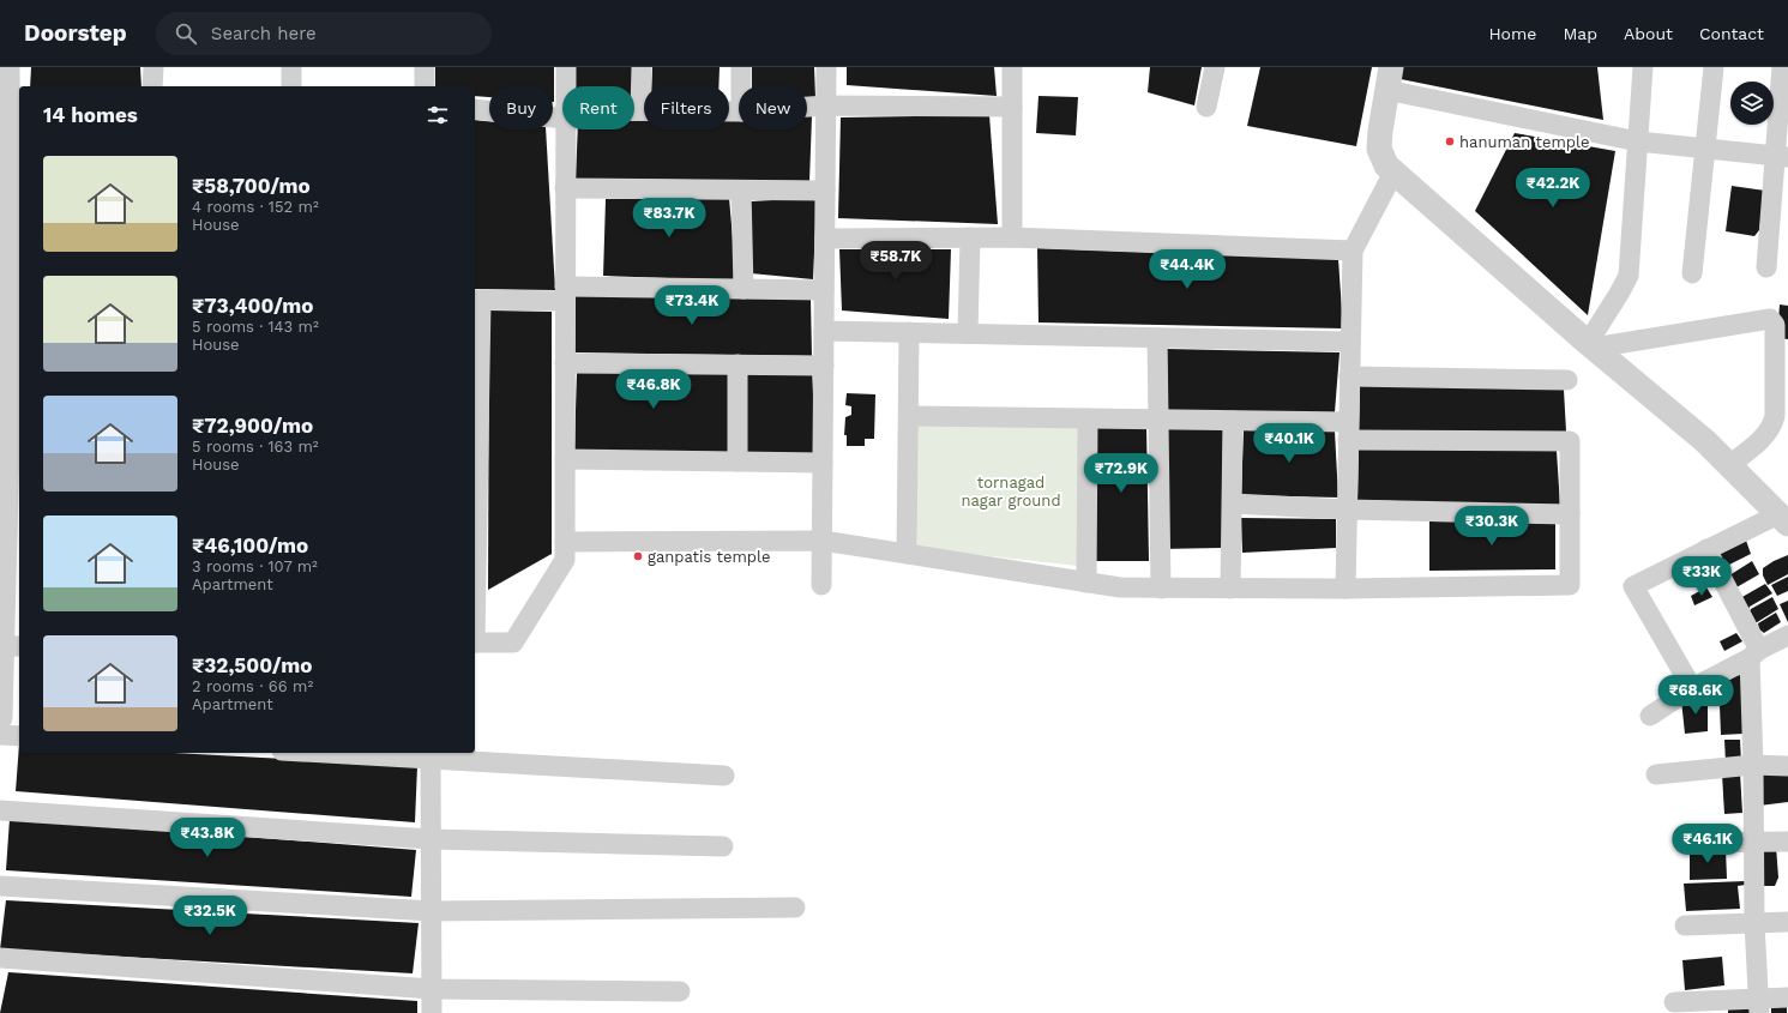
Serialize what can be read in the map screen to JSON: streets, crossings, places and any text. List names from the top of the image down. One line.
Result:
{"parks":["tornagad nagar ground"],"places":["hanuman temple","ganpatis temple"],"page":{"header":"Doorstep","search":"Search here","nav":["Home","Map","About","Contact"],"chip":["Buy","Rent","Filters","New"],"heading":"14 homes","list":[{"name":"₹58,700/mo","note":"4 rooms · 152 m² · House"},{"name":"₹73,400/mo","note":"5 rooms · 143 m² · House"},{"name":"₹72,900/mo","note":"5 rooms · 163 m² · House"},{"name":"₹46,100/mo","note":"3 rooms · 107 m² · Apartment"},{"name":"₹32,500/mo","note":"2 rooms · 66 m² · Apartment"}],"price":["₹42.2K","₹83.7K","₹58.7K","₹44.4K","₹73.4K","₹46.8K","₹40.1K","₹72.9K","₹30.3K","₹33K","₹68.6K","₹43.8K","₹46.1K","₹32.5K"]}}
